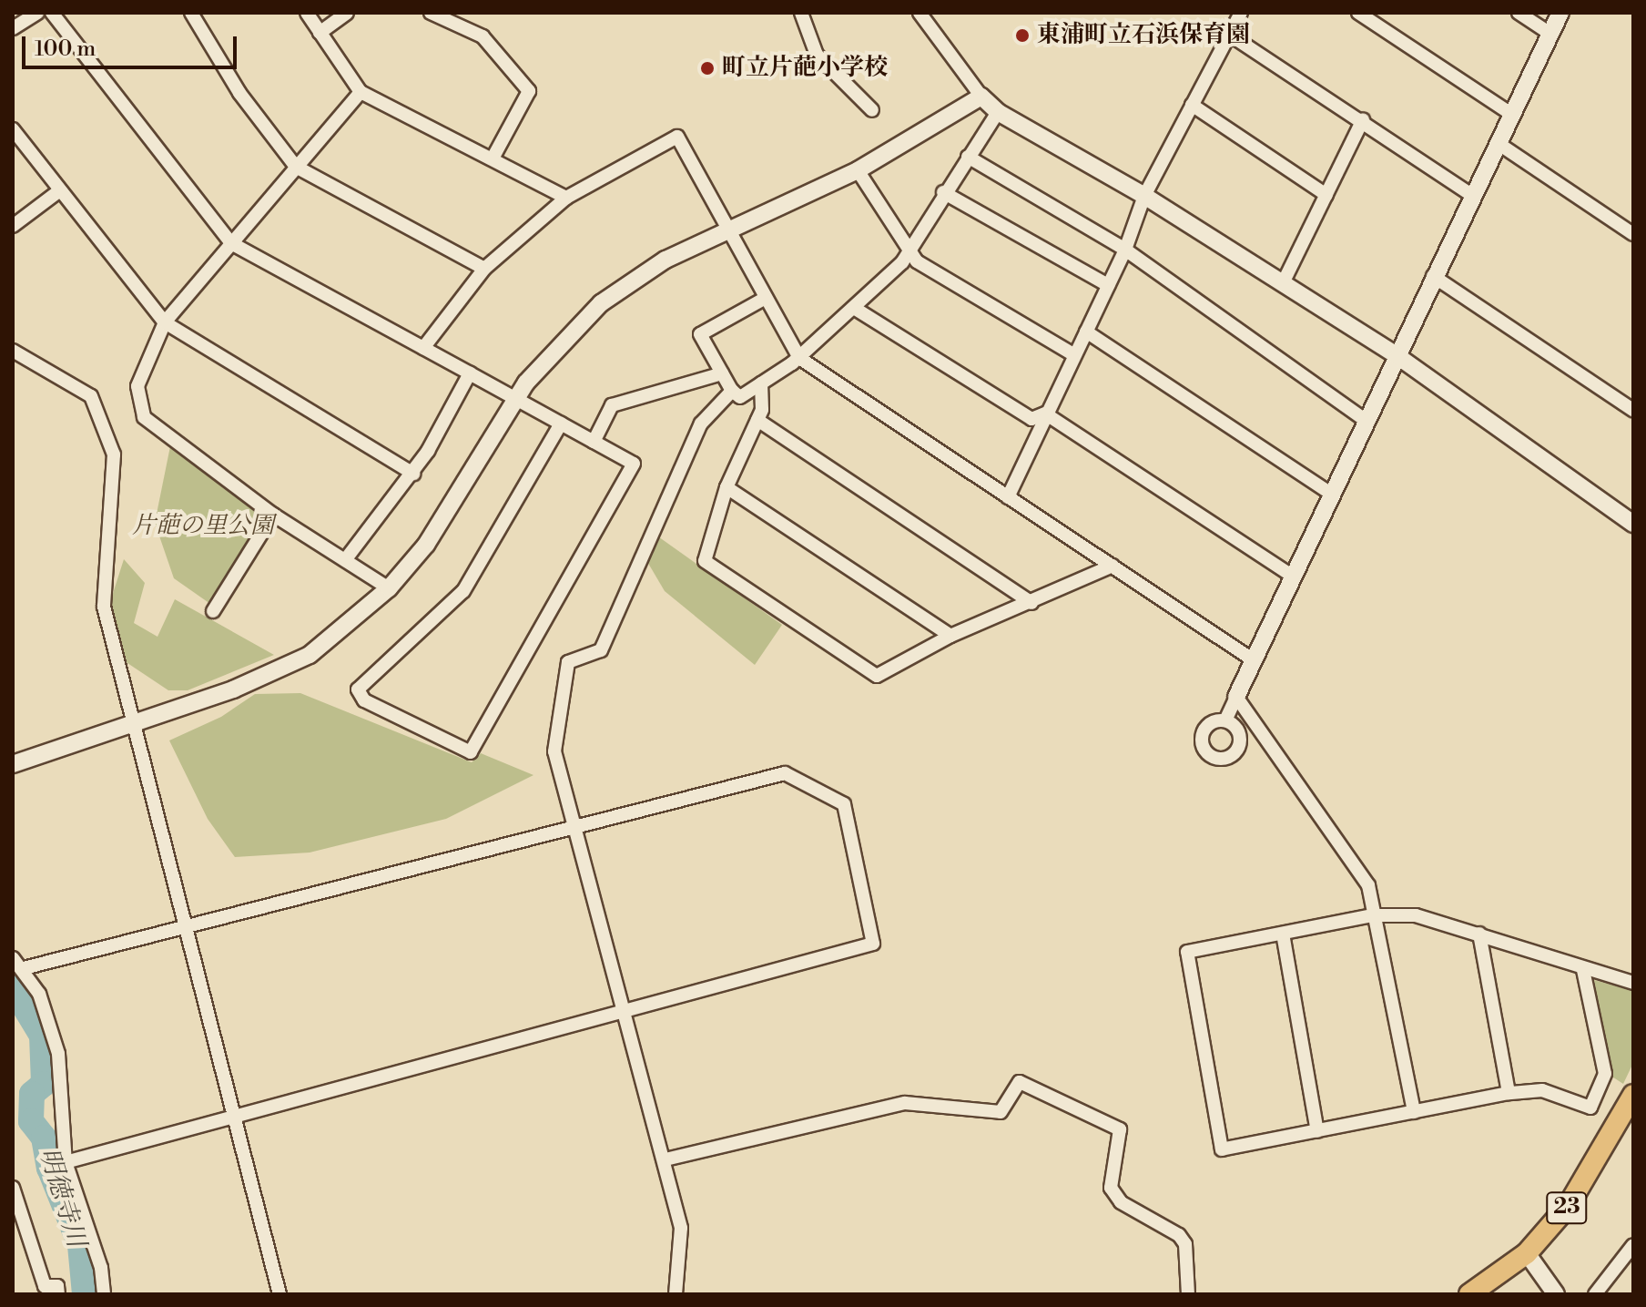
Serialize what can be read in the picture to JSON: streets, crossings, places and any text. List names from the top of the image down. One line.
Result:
{"streets":{"main road":["23"]},"water":["明徳寺川"],"parks":["片葩の里公園"],"places":["東浦町立石浜保育園","町立片葩小学校"],"scale_bar":"100 m"}
